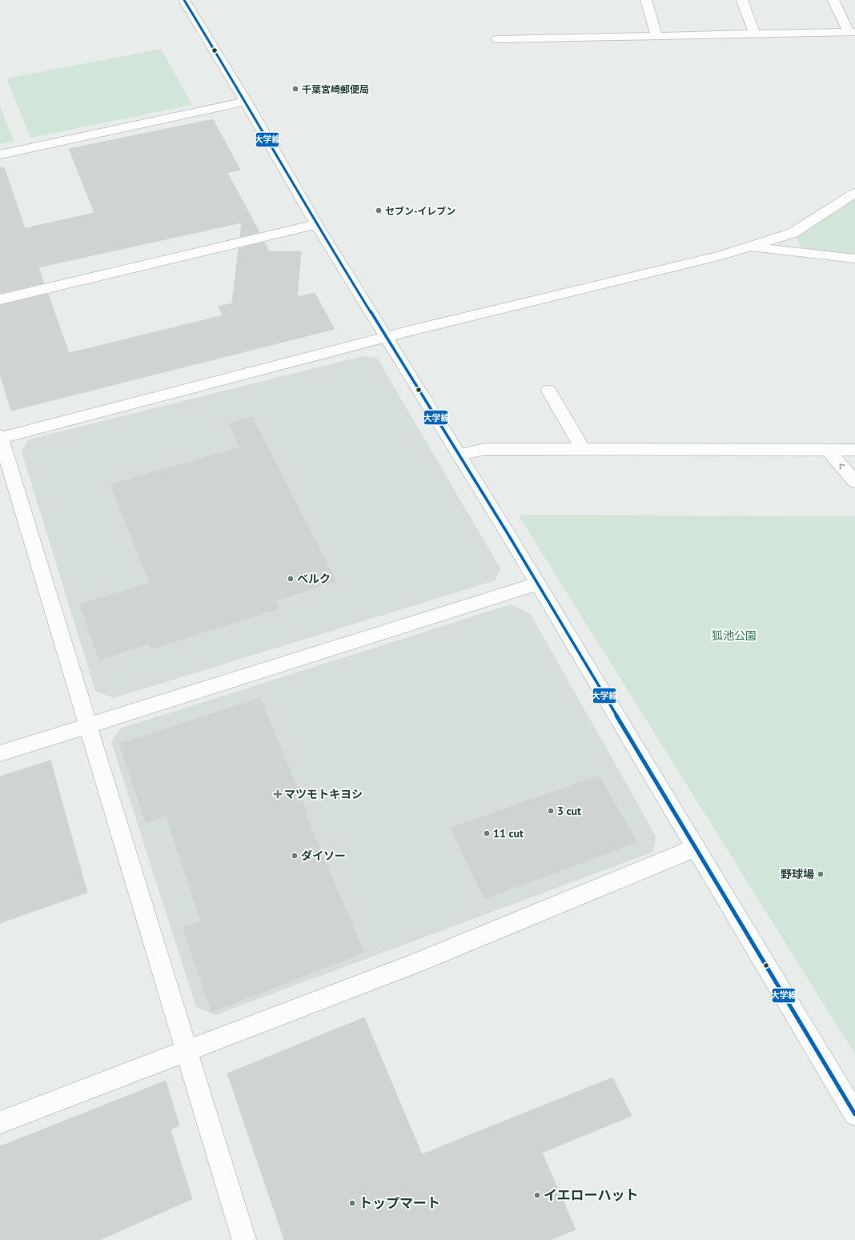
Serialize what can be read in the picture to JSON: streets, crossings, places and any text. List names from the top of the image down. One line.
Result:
{"parks":["狐池公園"],"places":{"other":["千葉宮崎郵便局","セブン-イレブン","ベルク","3 cut","11 cut","ダイソー","野球場","イエローハット","トップマート"],"health":["マツモトキヨシ"]},"lines":["transit line 大学線"]}
